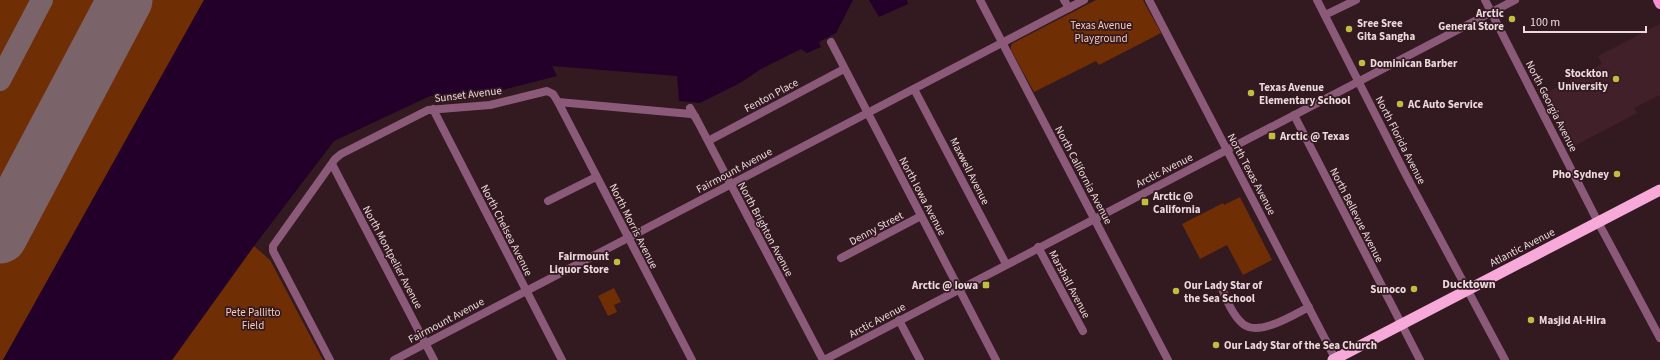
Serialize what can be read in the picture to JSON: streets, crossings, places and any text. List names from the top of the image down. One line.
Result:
{"streets":{"highway":["Atlantic Avenue"],"street":["Sunset Avenue","Fenton Place","North Georgia Avenue","North Florida Avenue","Fairmount Avenue","Arctic Avenue","Maxwell Avenue","North Texas Avenue","North California Avenue","North Iowa Avenue","North Bellevue Avenue","North Morris Avenue","Denny Street","North Brighton Avenue","North Chelsea Avenue","North Montpelier Avenue","Marshall Avenue"]},"crossings":[["Sunset Avenue","North Morris Avenue"],["Sunset Avenue","North Chelsea Avenue"],["Sunset Avenue","North Montpelier Avenue"],["Fenton Place","North Iowa Avenue"],["Fenton Place","North Brighton Avenue"],["North Georgia Avenue","Arctic Avenue"],["North Georgia Avenue","Atlantic Avenue"],["North Florida Avenue","Arctic Avenue"],["North Florida Avenue","Atlantic Avenue"],["Fairmount Avenue","Maxwell Avenue"],["Fairmount Avenue","North California Avenue"],["Fairmount Avenue","North Iowa Avenue"],["Fairmount Avenue","North Morris Avenue"],["Fairmount Avenue","North Brighton Avenue"],["Fairmount Avenue","North Chelsea Avenue"],["Fairmount Avenue","North Montpelier Avenue"],["Arctic Avenue","Maxwell Avenue"],["Arctic Avenue","North Texas Avenue"],["Arctic Avenue","North California Avenue"],["Arctic Avenue","North Iowa Avenue"],["Arctic Avenue","North Bellevue Avenue"],["Arctic Avenue","North Brighton Avenue"],["Arctic Avenue","Marshall Avenue"],["North Texas Avenue","Atlantic Avenue"],["North Iowa Avenue","Denny Street"],["North Bellevue Avenue","Atlantic Avenue"]],"districts":["Ducktown"],"parks":["Texas Avenue Playground","Pete Pallitto Field"],"places":{"other":["Arctic General Store","Sree Sree Gita Sangha","Dominican Barber","Stockton University","Texas Avenue Elementary School","AC Auto Service","Pho Sydney","Fairmount Liquor Store","Sunoco","Our Lady Star of the Sea School","Masjid Al-Hira","Our Lady Star of the Sea Church"],"transit":["Arctic @ Texas","Arctic @ California","Arctic @ Iowa"]},"scale_bar":"100 m"}
